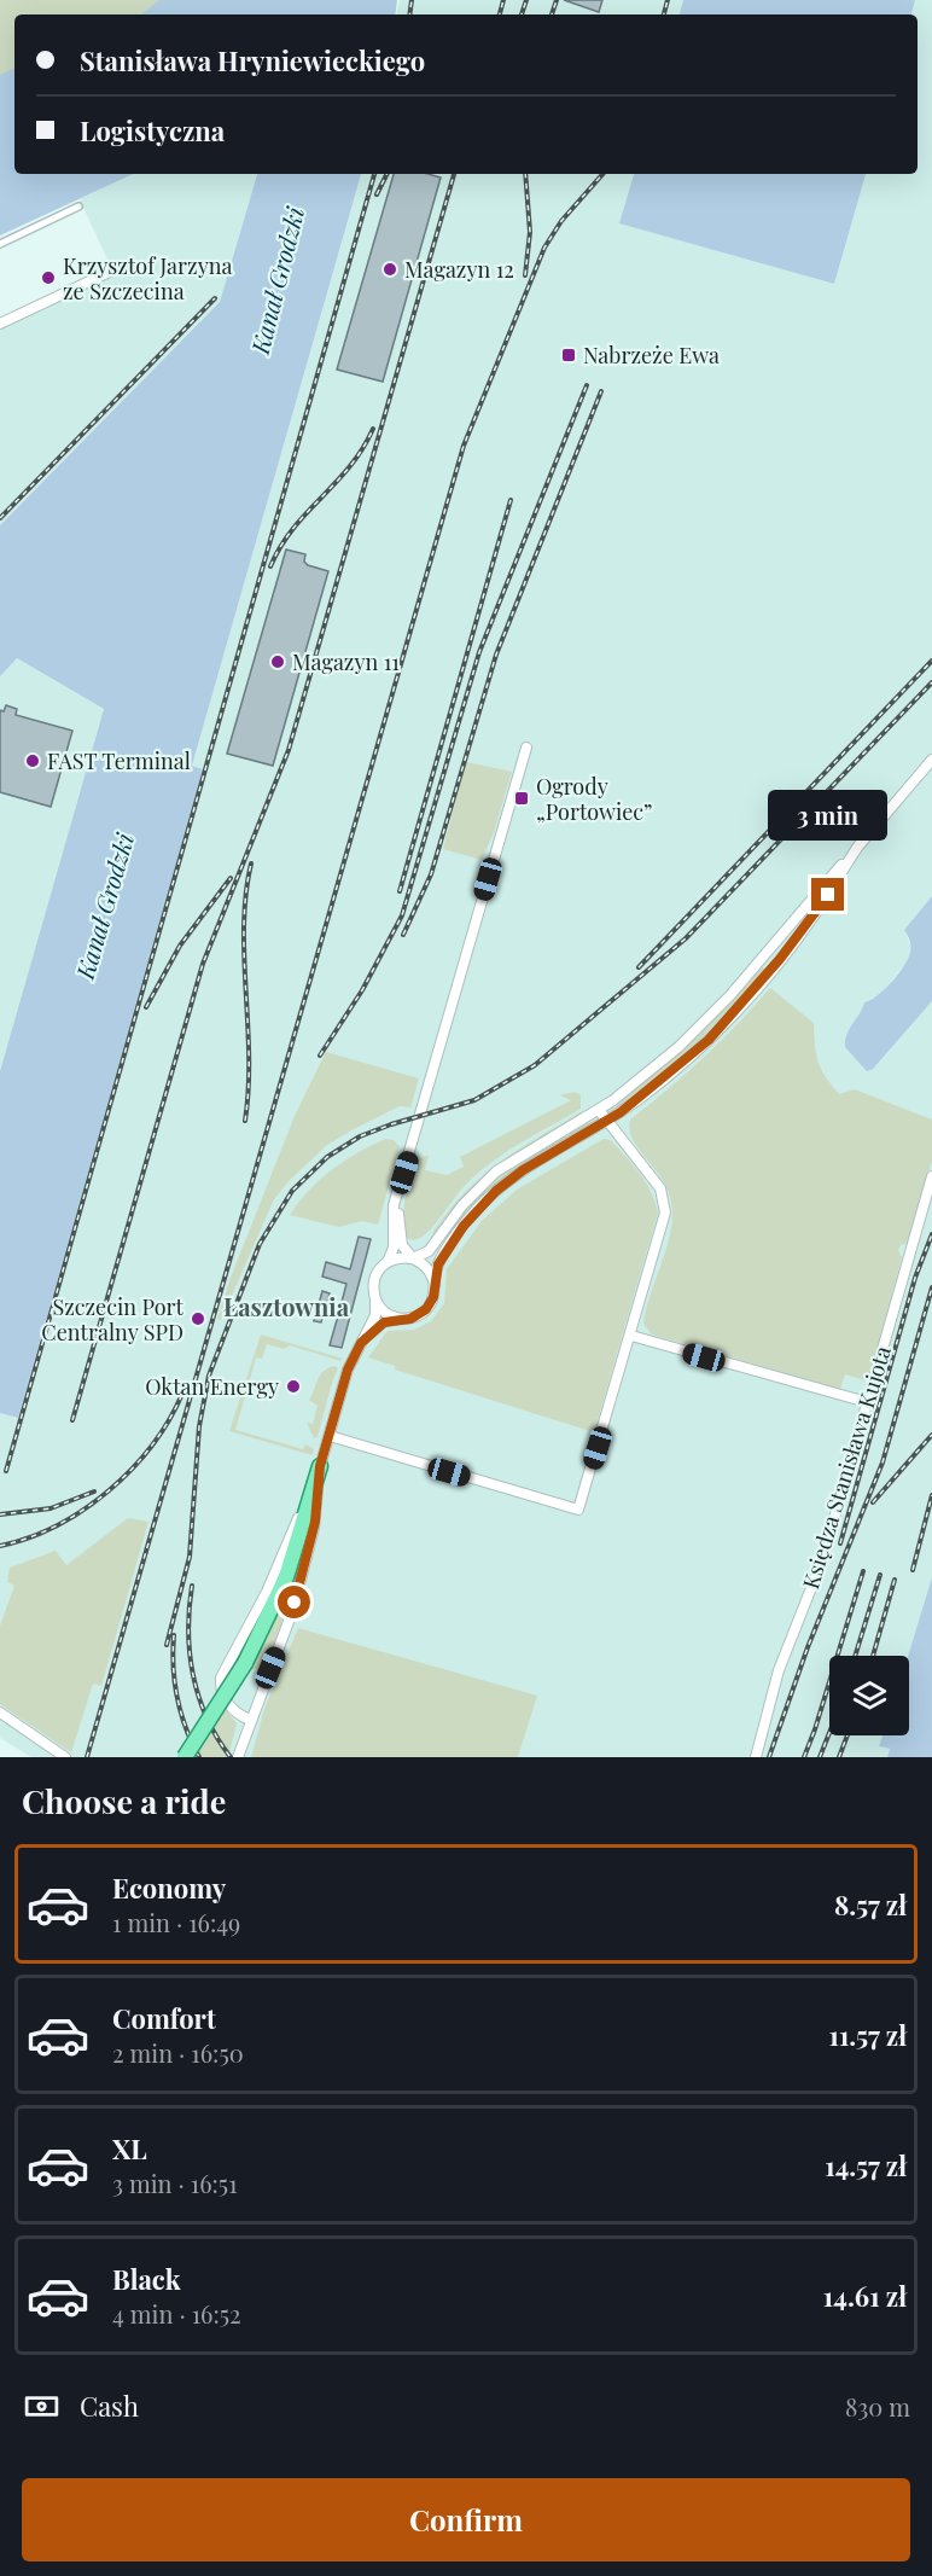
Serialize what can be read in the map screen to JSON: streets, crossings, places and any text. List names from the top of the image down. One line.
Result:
{"streets":{"street":["Księdza Stanisława Kujota"]},"districts":["Łasztownia"],"water":["Kanał Grodzki"],"places":{"other":["Magazyn 12","Krzysztof Jarzyna ze Szczecina","Magazyn 11","FAST Terminal","Szczecin Port Centralny SPD","Oktan Energy"],"transit":["Nabrzeże Ewa","Ogrody „Portowiec”"]},"page":{"banner":["Stanisława Hryniewieckiego","Logistyczna"],"bubble":"3 min","heading":"Choose a ride","list":[{"name":"Economy","note":"1 min · 16:49","value":"8.57 zł"},{"name":"Comfort","note":"2 min · 16:50","value":"11.57 zł"},{"name":"XL","note":"3 min · 16:51","value":"14.57 zł"},{"name":"Black","note":"4 min · 16:52","value":"14.61 zł"}],"pay":["Cash","830 m"],"buttons":"Confirm"}}
